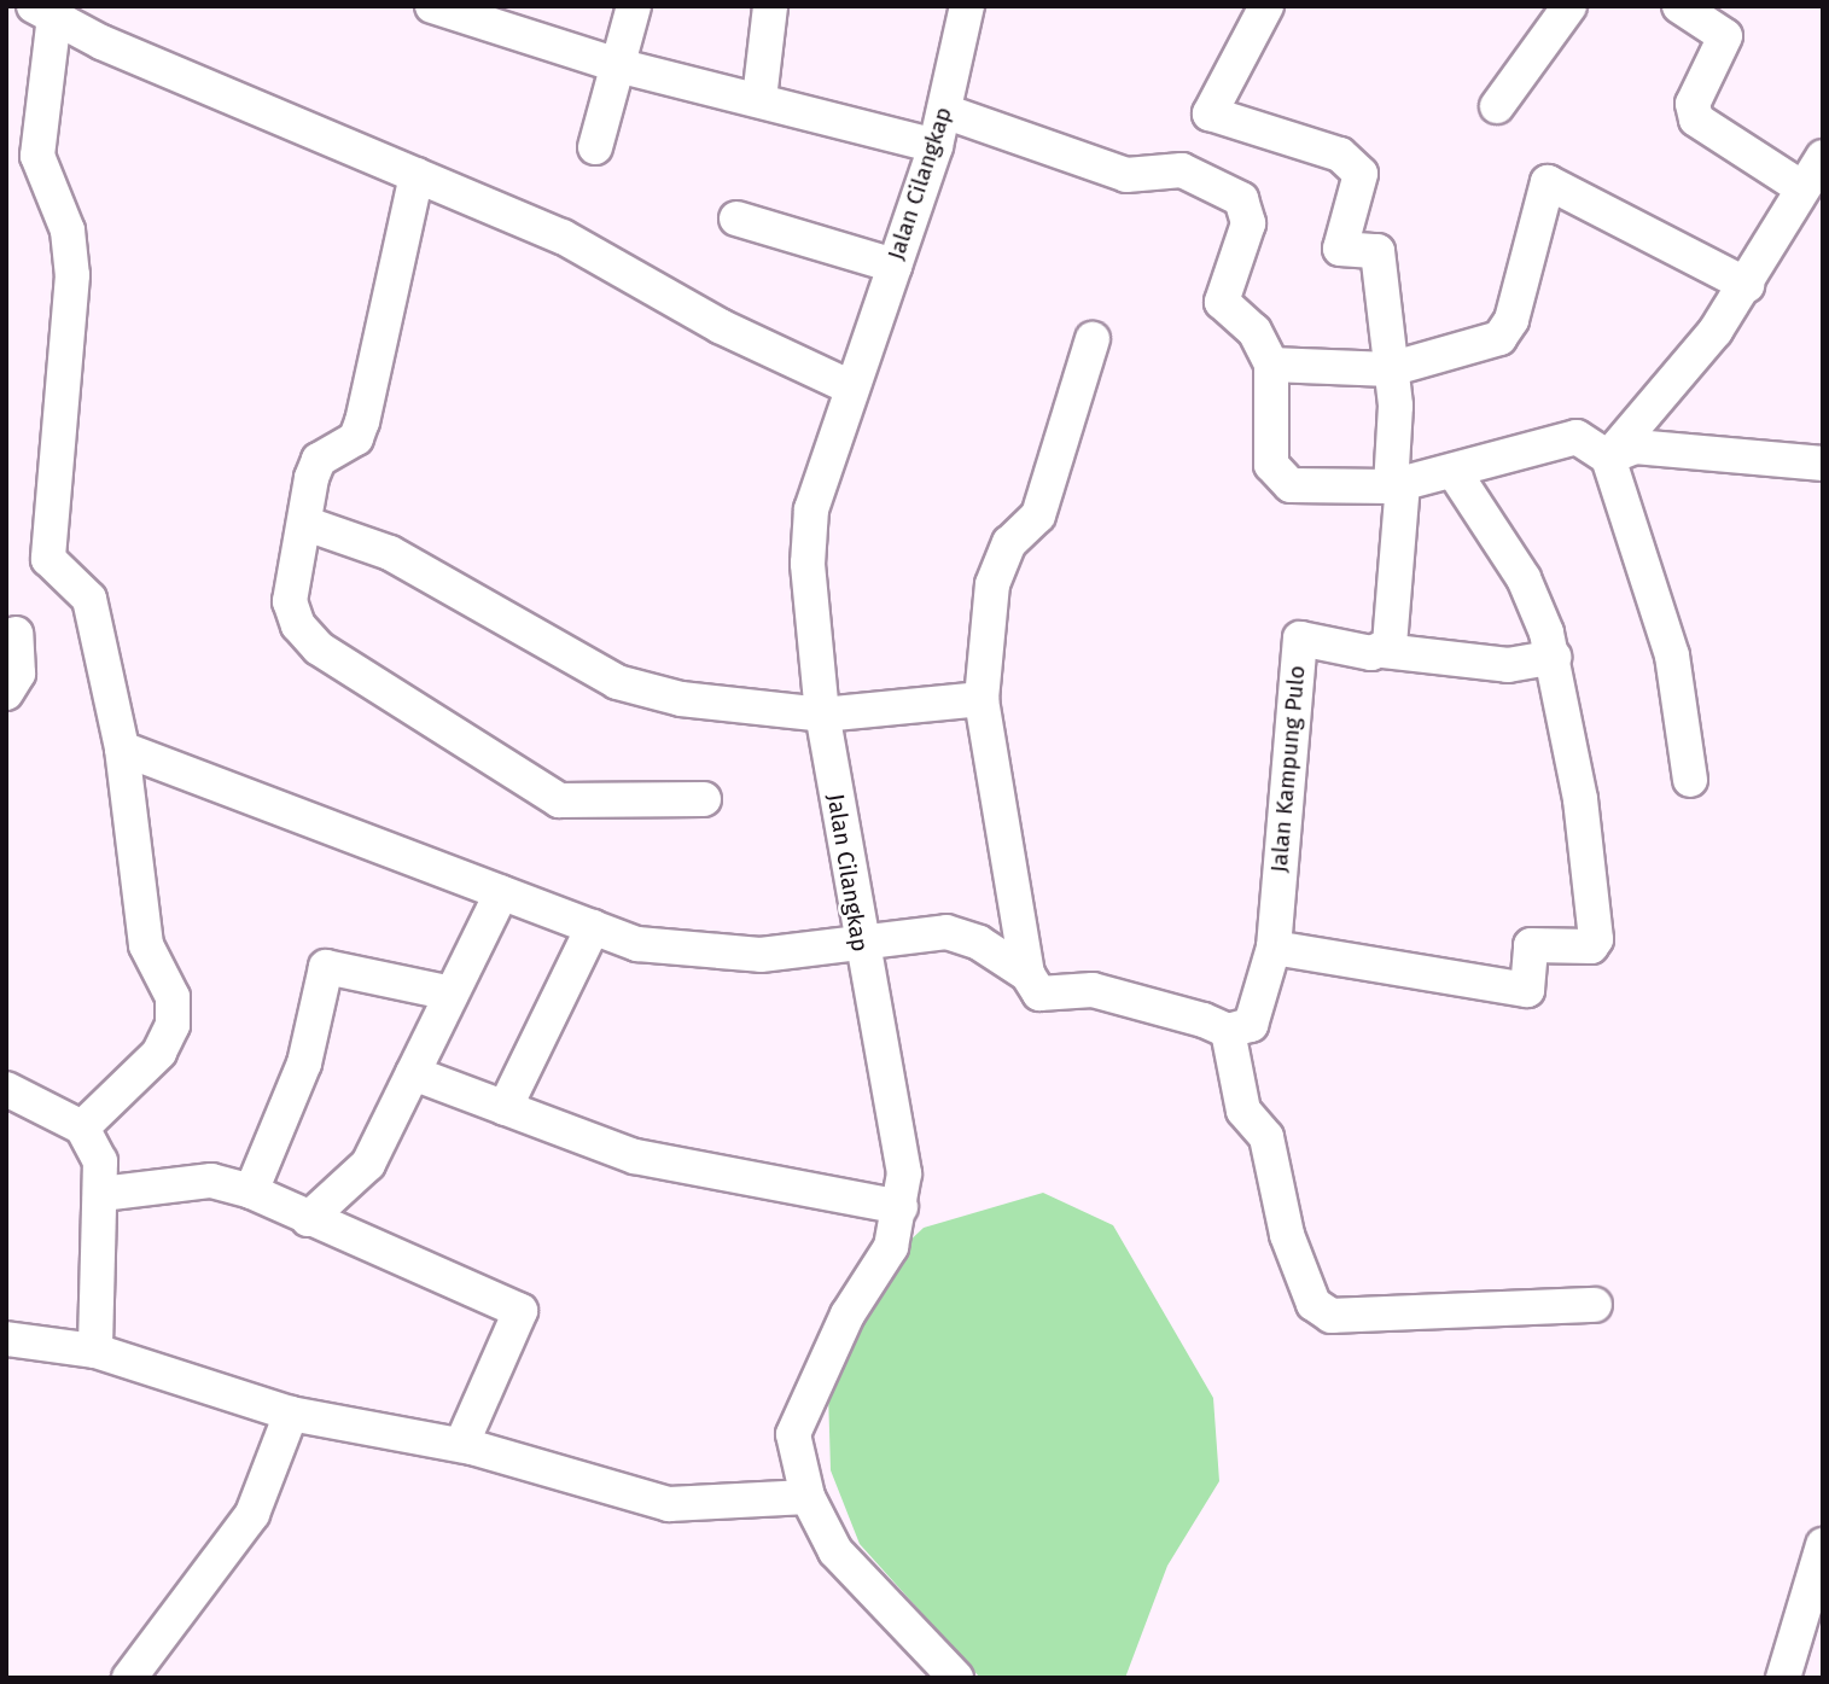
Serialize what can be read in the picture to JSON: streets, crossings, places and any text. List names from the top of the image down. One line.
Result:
{"streets":{"street":["Jalan Cilangkap","Jalan Kampung Pulo"]}}
